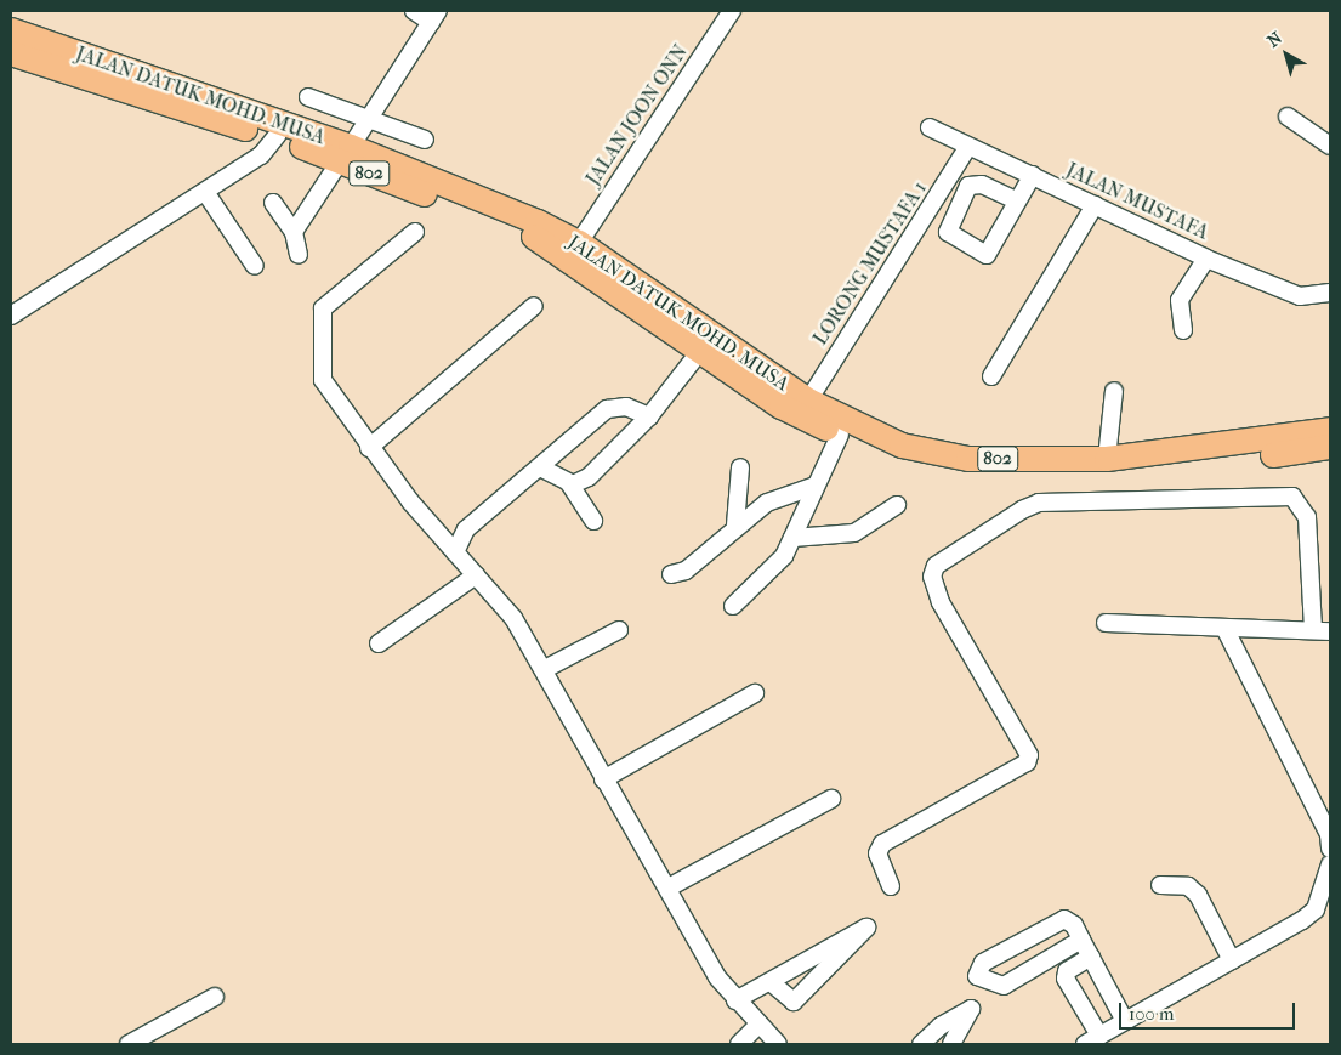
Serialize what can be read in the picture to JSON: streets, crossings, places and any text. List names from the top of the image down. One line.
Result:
{"streets":{"highway":["JALAN DATUK MOHD. MUSA","802"],"street":["JALAN JOON ONN","JALAN MUSTAFA","LORONG MUSTAFA 1"]},"crossings":[["JALAN DATUK MOHD. MUSA","JALAN JOON ONN"],["JALAN DATUK MOHD. MUSA","LORONG MUSTAFA 1"],["JALAN MUSTAFA","LORONG MUSTAFA 1"]],"scale_bar":"100 m","north":"top left"}
